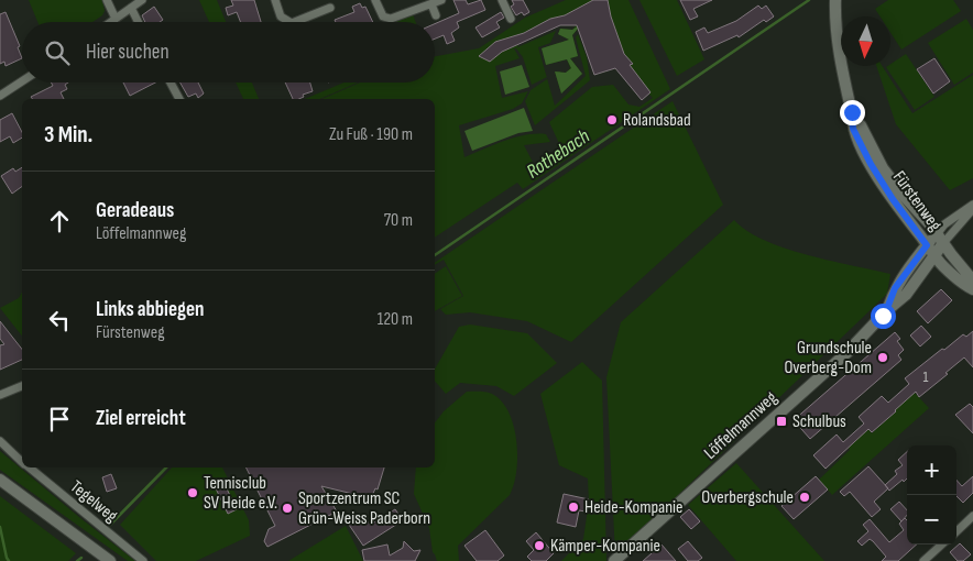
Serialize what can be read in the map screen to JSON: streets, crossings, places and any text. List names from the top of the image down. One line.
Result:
{"streets":{"street":["Fürstenweg","Löffelmannweg","Tegelweg"]},"crossings":[["Fürstenweg","Löffelmannweg"]],"water":["Rothebach"],"places":{"other":["Rolandsbad","Grundschule Overberg-Dom","Tennisclub SV Heide e.V.","Overbergschule","Heide-Kompanie","Sportzentrum SC Grün-Weiss Paderborn","Kämper-Kompanie"],"transit":["Schulbus"]},"house_numbers":["1"],"north":"bottom","page":{"search":"Hier suchen","heading":["3 Min.","Zu Fuß · 190 m"],"list":[["Geradeaus","Löffelmannweg","70 m"],["Links abbiegen","Fürstenweg","120 m"],"Ziel erreicht"],"map_buttons":["+","−"]}}
